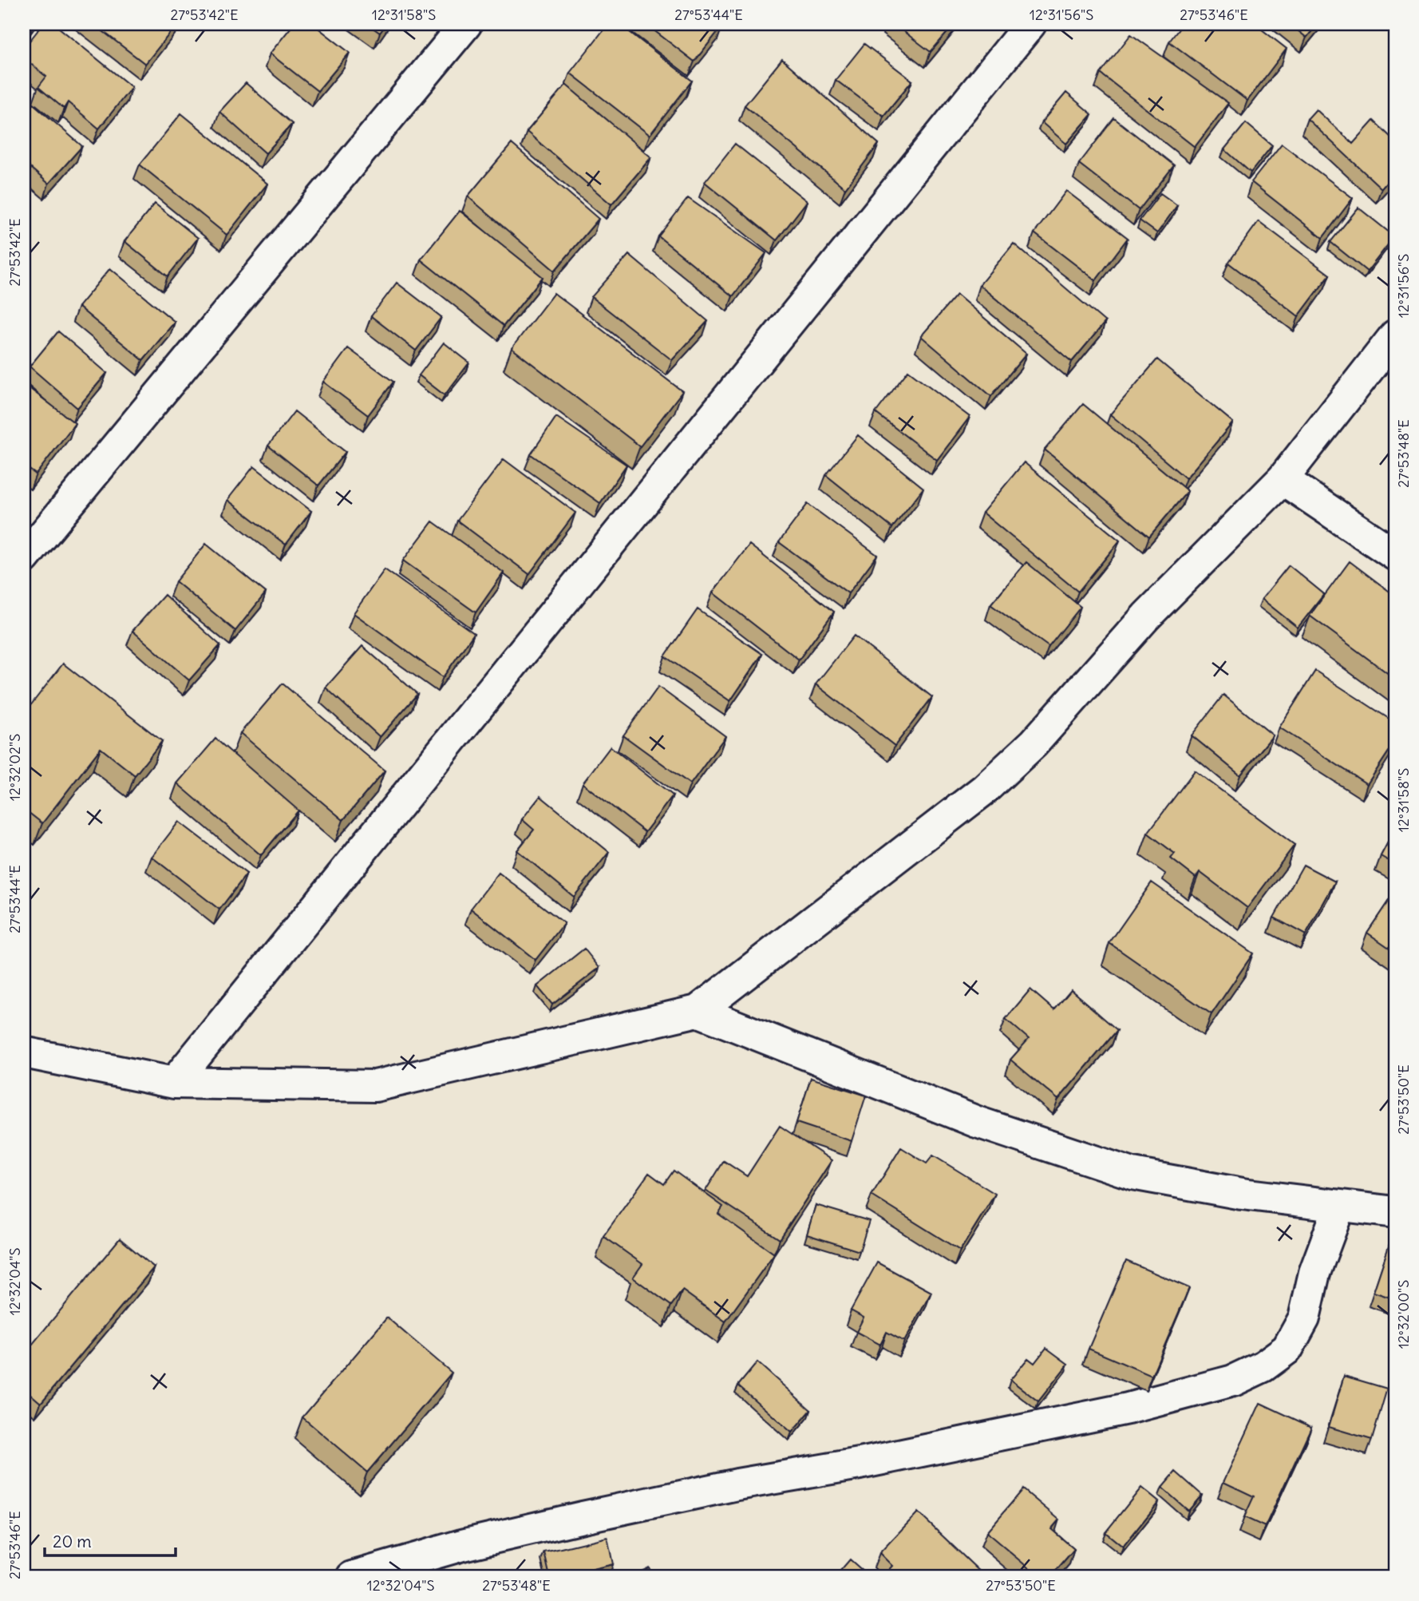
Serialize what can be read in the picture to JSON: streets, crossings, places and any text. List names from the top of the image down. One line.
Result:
{"scale_bar":"20 m","coordinates":["27°53'42\"E","12°31'58\"S","27°53'44\"E","12°31'56\"S","27°53'46\"E","27°53'48\"E","12°32'02\"S","27°53'50\"E","12°32'04\"S","12°32'00\"S"]}
